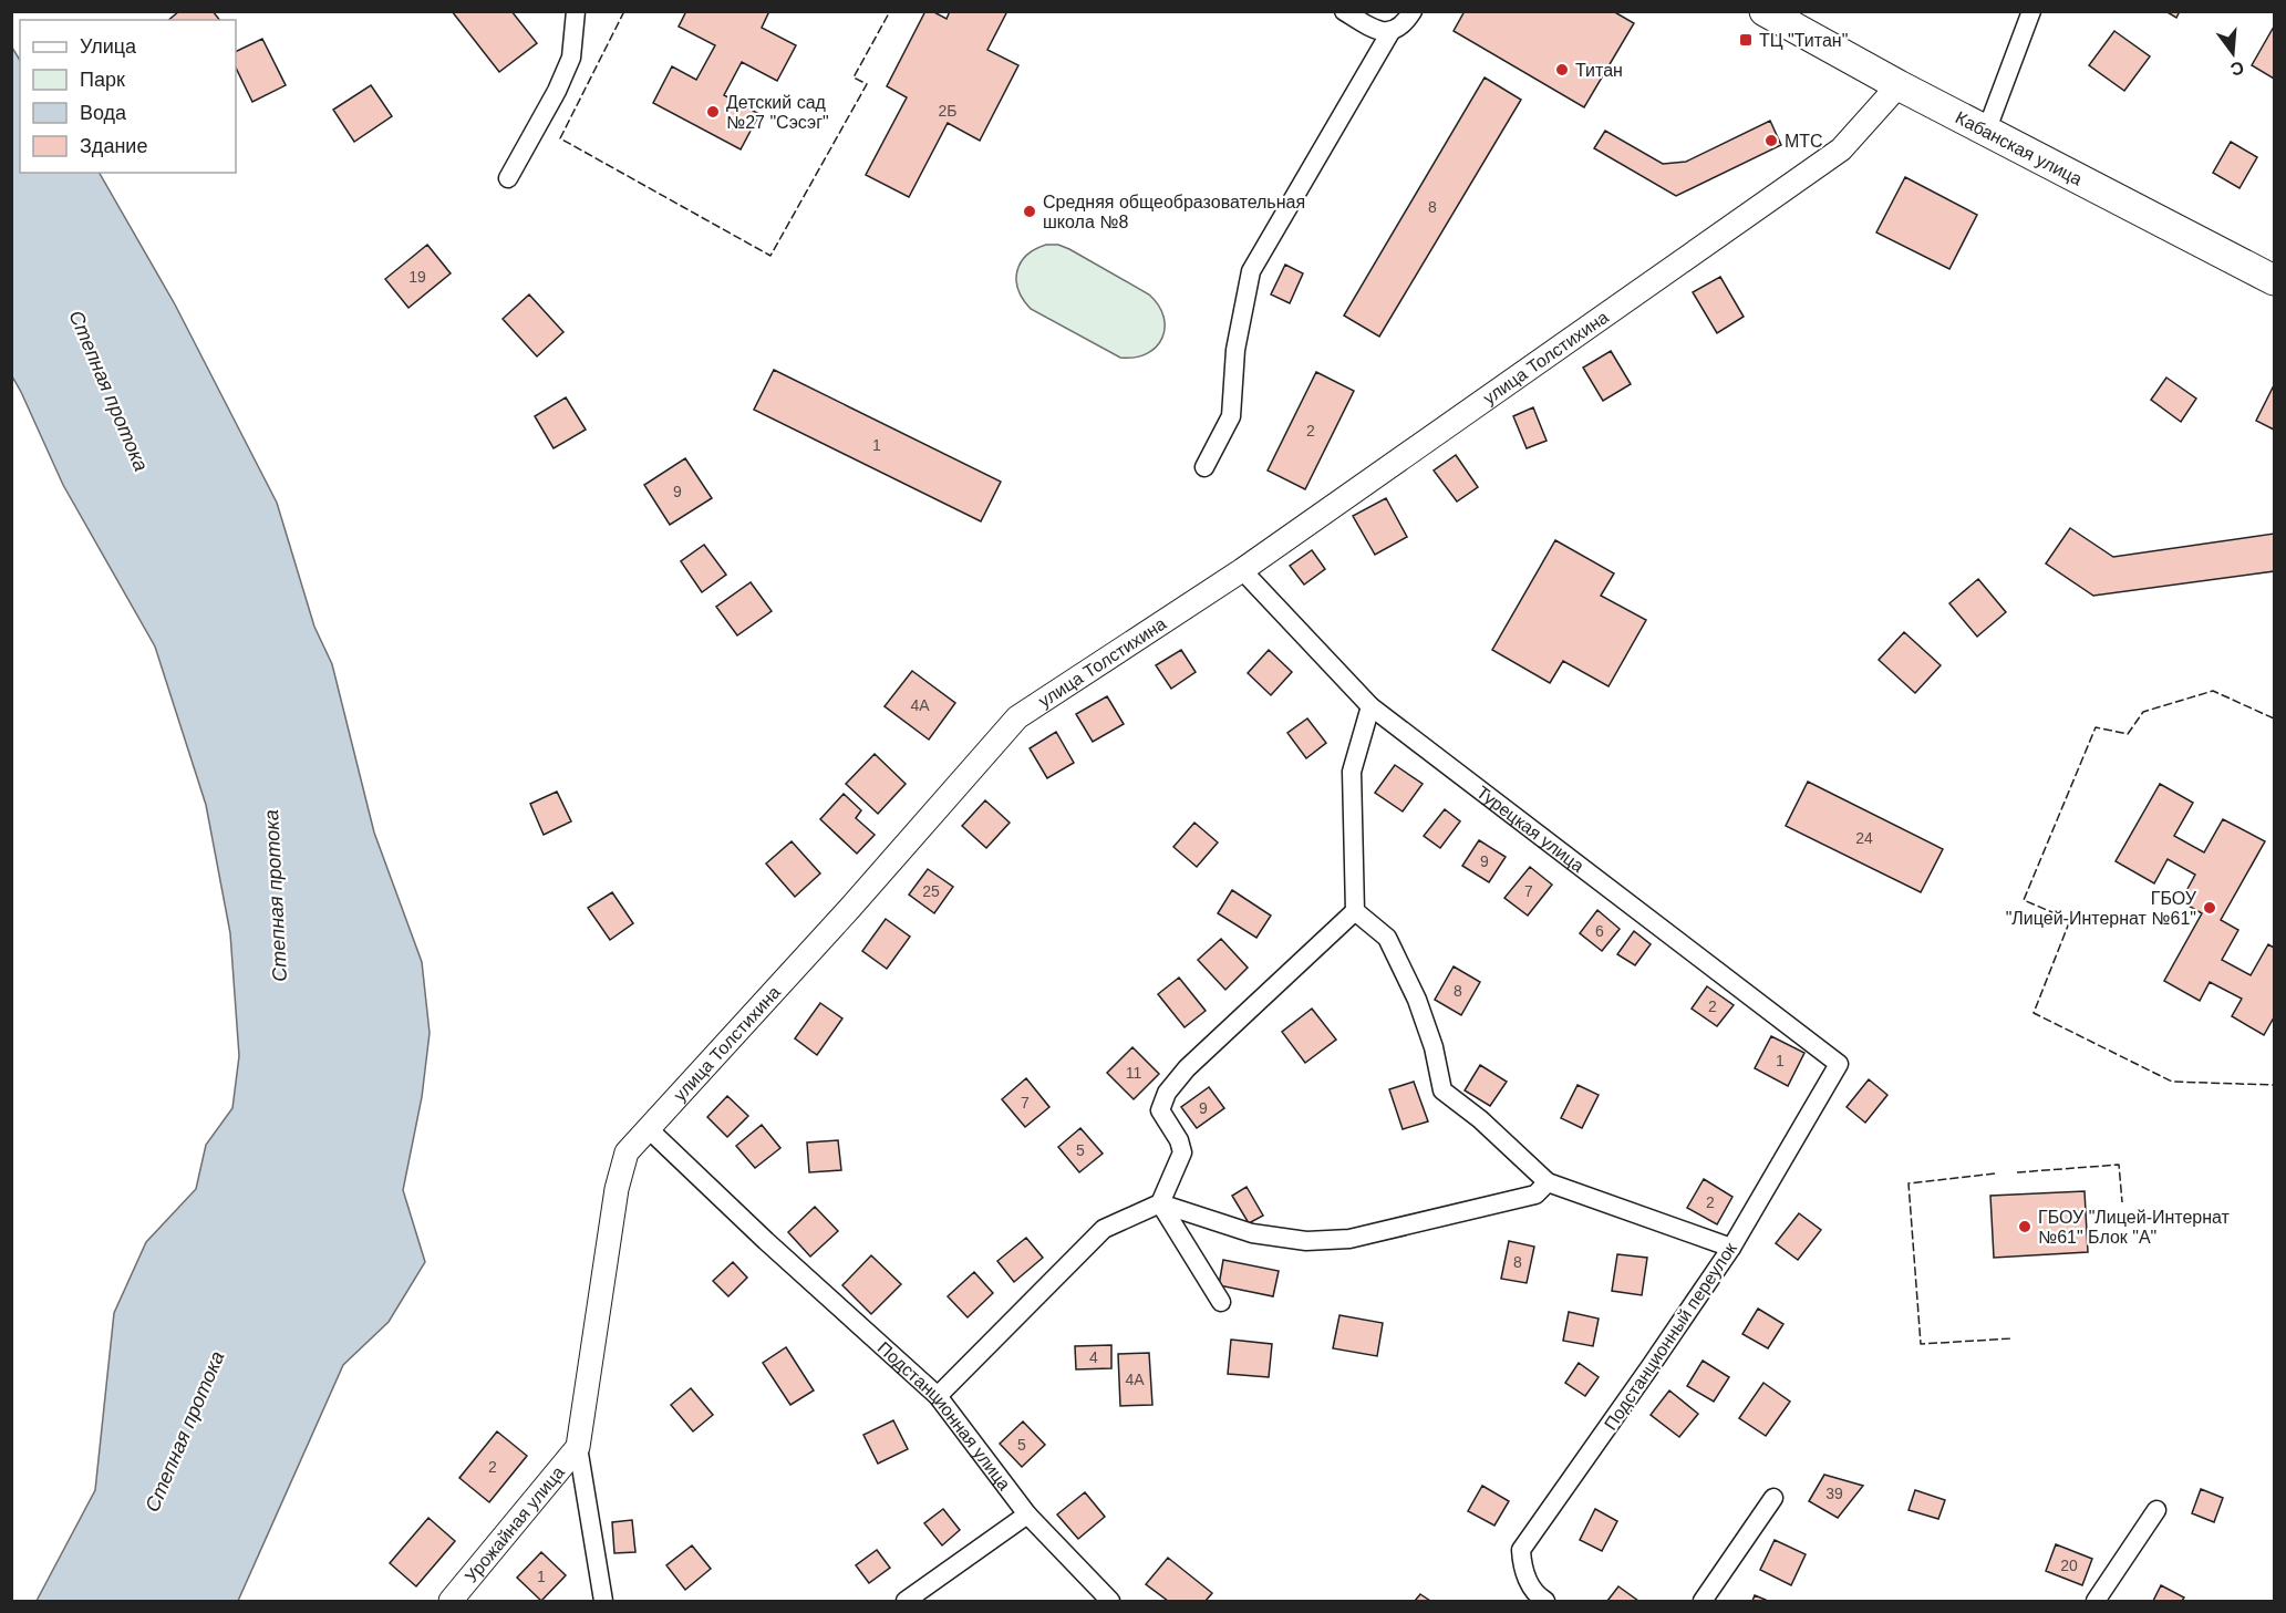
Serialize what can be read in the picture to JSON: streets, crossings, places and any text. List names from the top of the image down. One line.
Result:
{"streets":{"main road":["Кабанская улица"],"street":["улица Толстихина","Турецкая улица","Подстанционный переулок","Подстанционная улица","Урожайная улица"]},"crossings":[["Кабанская улица","улица Толстихина"],["улица Толстихина","Турецкая улица"],["улица Толстихина","Подстанционная улица"],["улица Толстихина","Урожайная улица"],["Турецкая улица","Подстанционный переулок"]],"water":["Степная протока"],"places":{"transit":["ТЦ \"Титан\""],"other":["Титан","Детский сад №27 \"Сэсэг\"","МТС","Средняя общеобразовательная школа №8","ГБОУ \"Лицей-Интернат №61\"","ГБОУ \"Лицей-Интернат №61\" Блок \"А\""]},"house_numbers":["2Б","8","19","2","1","9","4А","24","9","25","7","6","8","2","1","11","7","9","5","2","8","4","4А","5","2","39","20","1"],"legend":["Улица","Парк","Вода","Здание"],"north":"bottom"}
